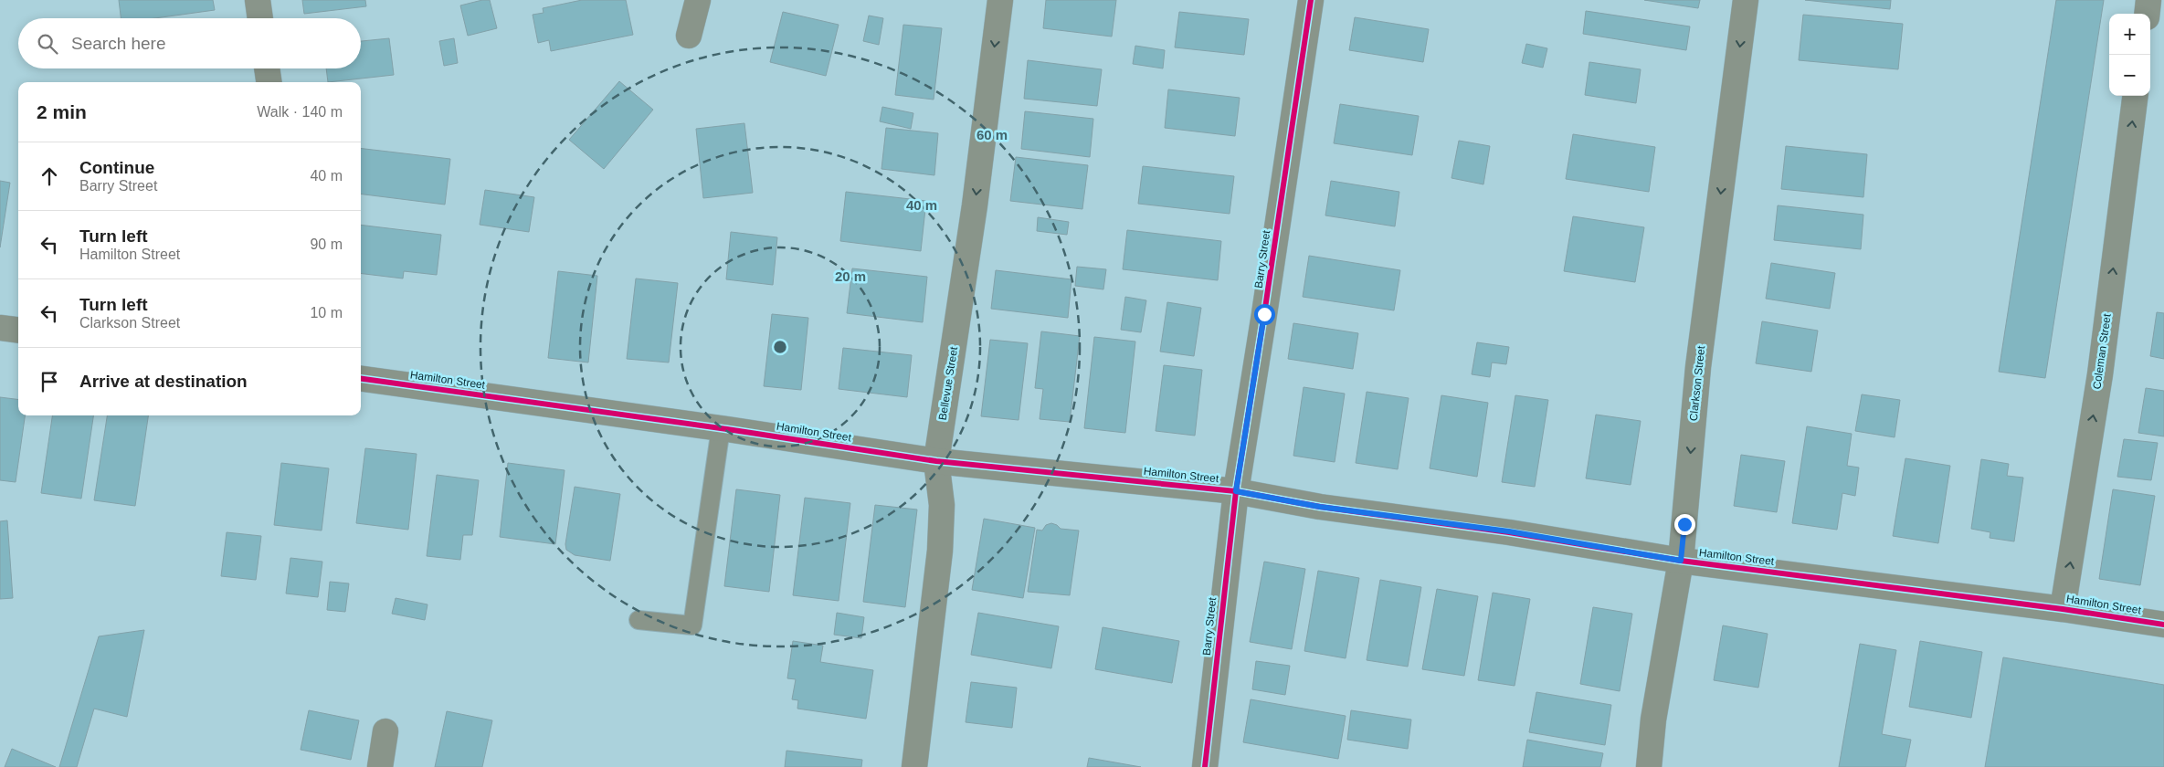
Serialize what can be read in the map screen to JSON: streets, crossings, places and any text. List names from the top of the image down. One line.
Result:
{"streets":{"street":["Barry Street","Coleman Street","Hamilton Street","Bellevue Street","Clarkson Street"]},"crossings":[["Barry Street","Hamilton Street"],["Coleman Street","Hamilton Street"],["Hamilton Street","Bellevue Street"],["Hamilton Street","Clarkson Street"]],"one_way":["Coleman Street","Bellevue Street","Clarkson Street"],"page":{"map_buttons":["+","−"],"search":"Search here","heading":["2 min","Walk · 140 m"],"list":[["Continue","Barry Street","40 m"],["Turn left","Hamilton Street","90 m"],["Turn left","Clarkson Street","10 m"],"Arrive at destination"]},"rings":["60 m","40 m","20 m"]}
